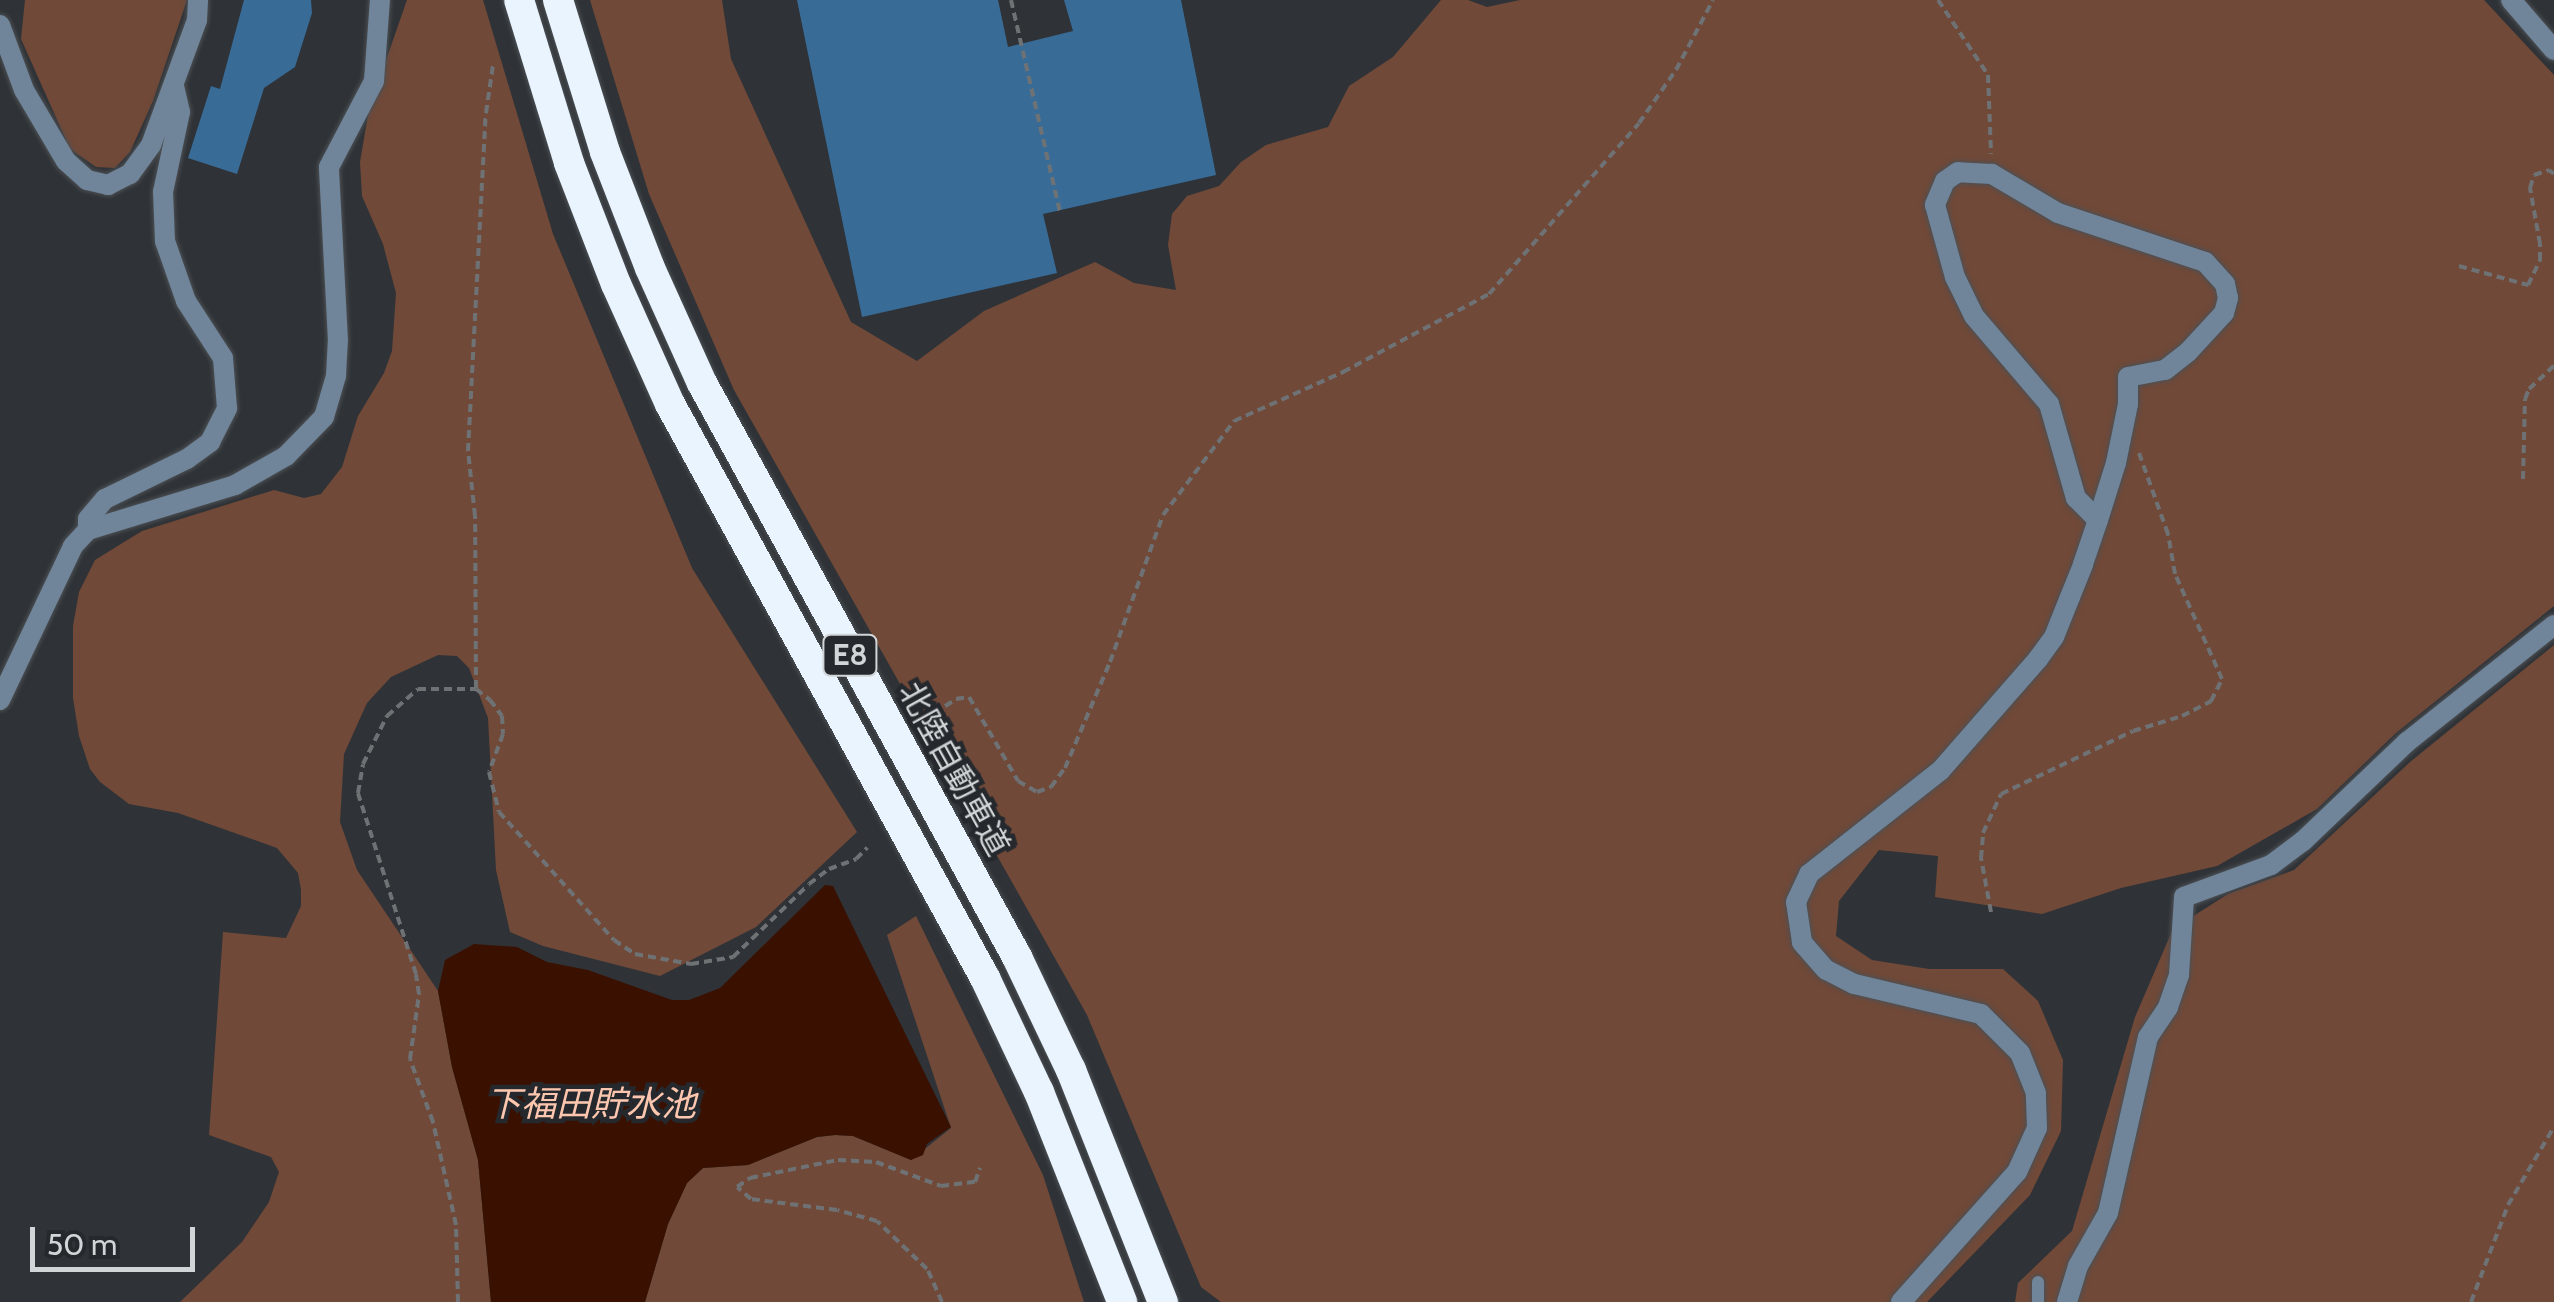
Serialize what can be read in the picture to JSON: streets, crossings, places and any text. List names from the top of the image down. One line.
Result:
{"streets":{"highway":["E8","北陸自動車道"]},"water":["下福田貯水池"],"scale_bar":"50 m"}
